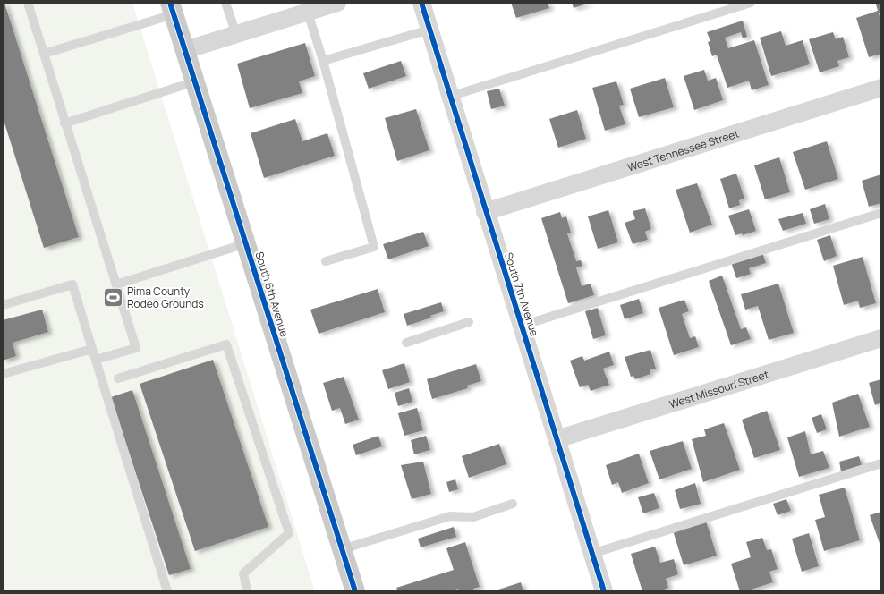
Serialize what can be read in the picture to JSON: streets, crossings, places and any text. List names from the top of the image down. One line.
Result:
{"streets":{"main road":["South 6th Avenue"],"street":["West Tennessee Street","South 7th Avenue","West Missouri Street"]},"crossings":[["West Tennessee Street","South 7th Avenue"],["South 7th Avenue","West Missouri Street"]],"places":{"sports":["Pima County Rodeo Grounds"]}}
